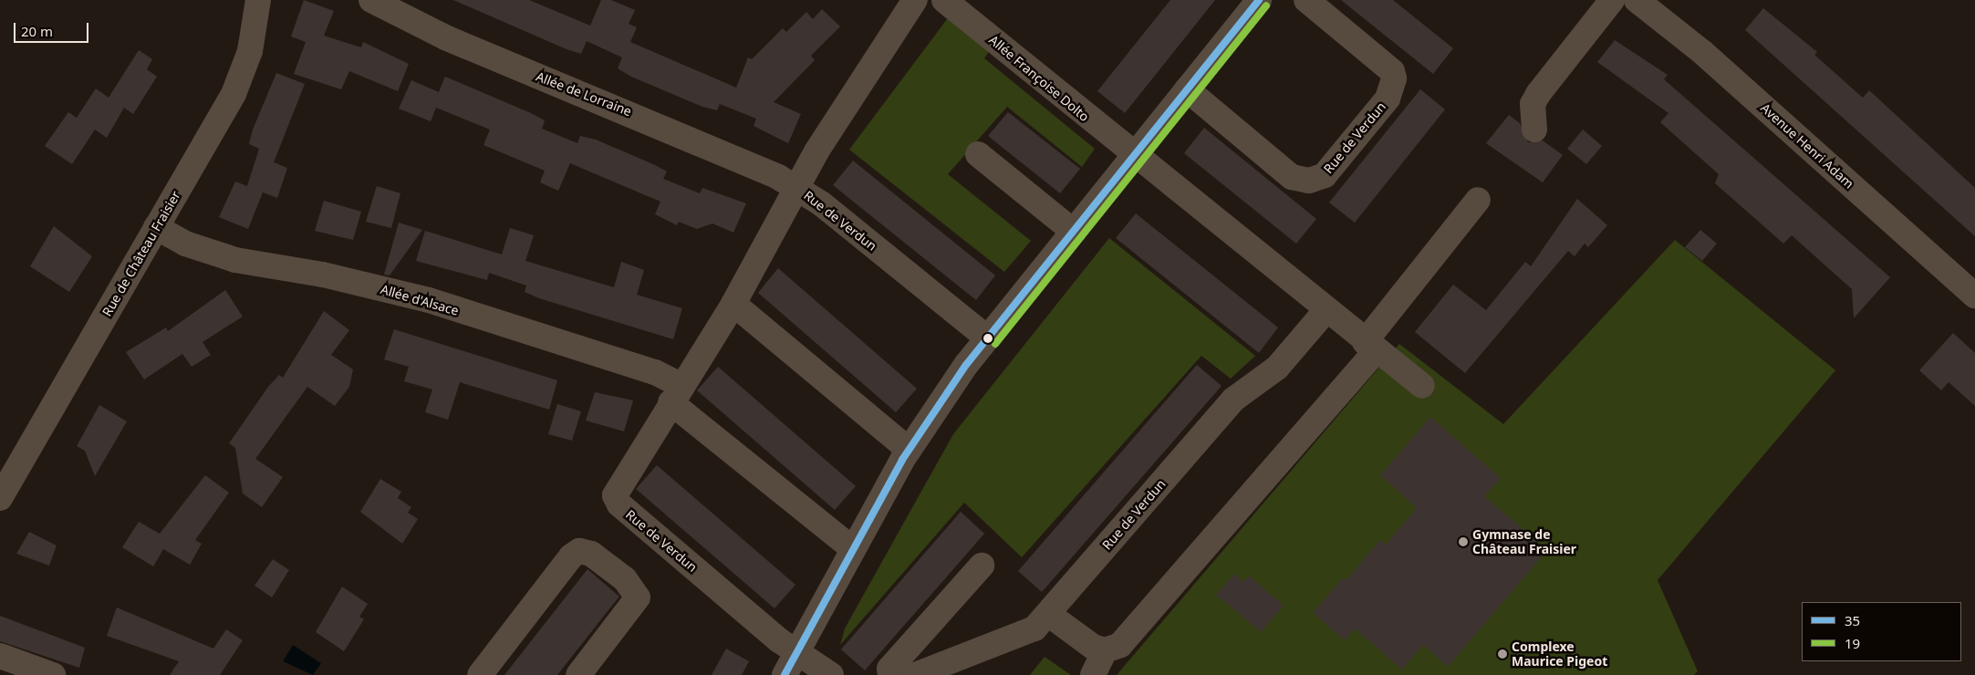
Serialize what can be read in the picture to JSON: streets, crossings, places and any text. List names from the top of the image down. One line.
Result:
{"streets":{"street":["Allée Françoise Dolto","Allée de Lorraine","Rue de Verdun","Avenue Henri Adam","Rue de Château Fraisier","Allée d'Alsace"]},"crossings":[["Allée de Lorraine","Rue de Verdun"],["Rue de Verdun","Allée d'Alsace"],["Rue de Château Fraisier","Allée d'Alsace"]],"places":["Gymnase de Château Fraisier","Complexe Maurice Pigeot"],"lines":["transit line 35","transit line 19"],"legend":["35","19"],"scale_bar":"20 m"}
